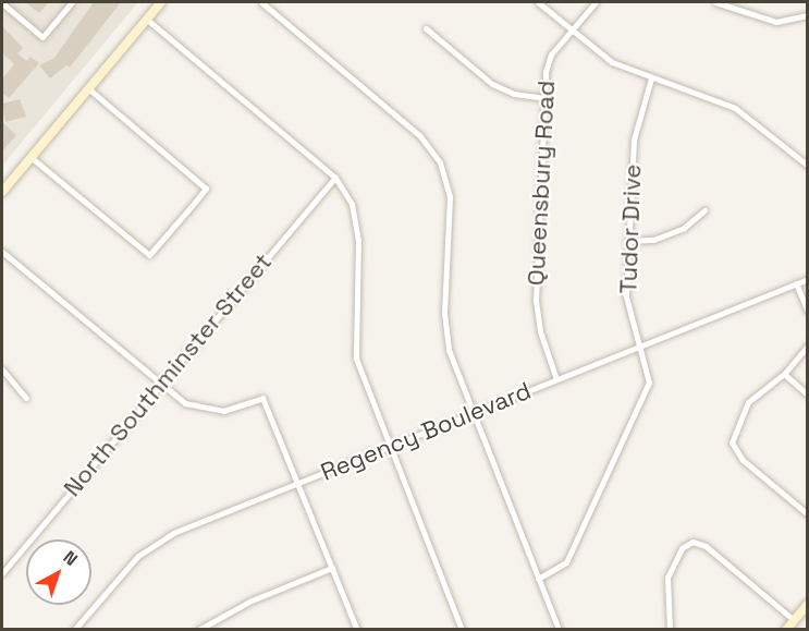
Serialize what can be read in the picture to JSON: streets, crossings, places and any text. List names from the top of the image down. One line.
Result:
{"streets":{"street":["Queensbury Road","Tudor Drive","North Southminster Street","Regency Boulevard"]},"crossings":[["Queensbury Road","Regency Boulevard"],["Tudor Drive","Regency Boulevard"]],"north":"top right"}
